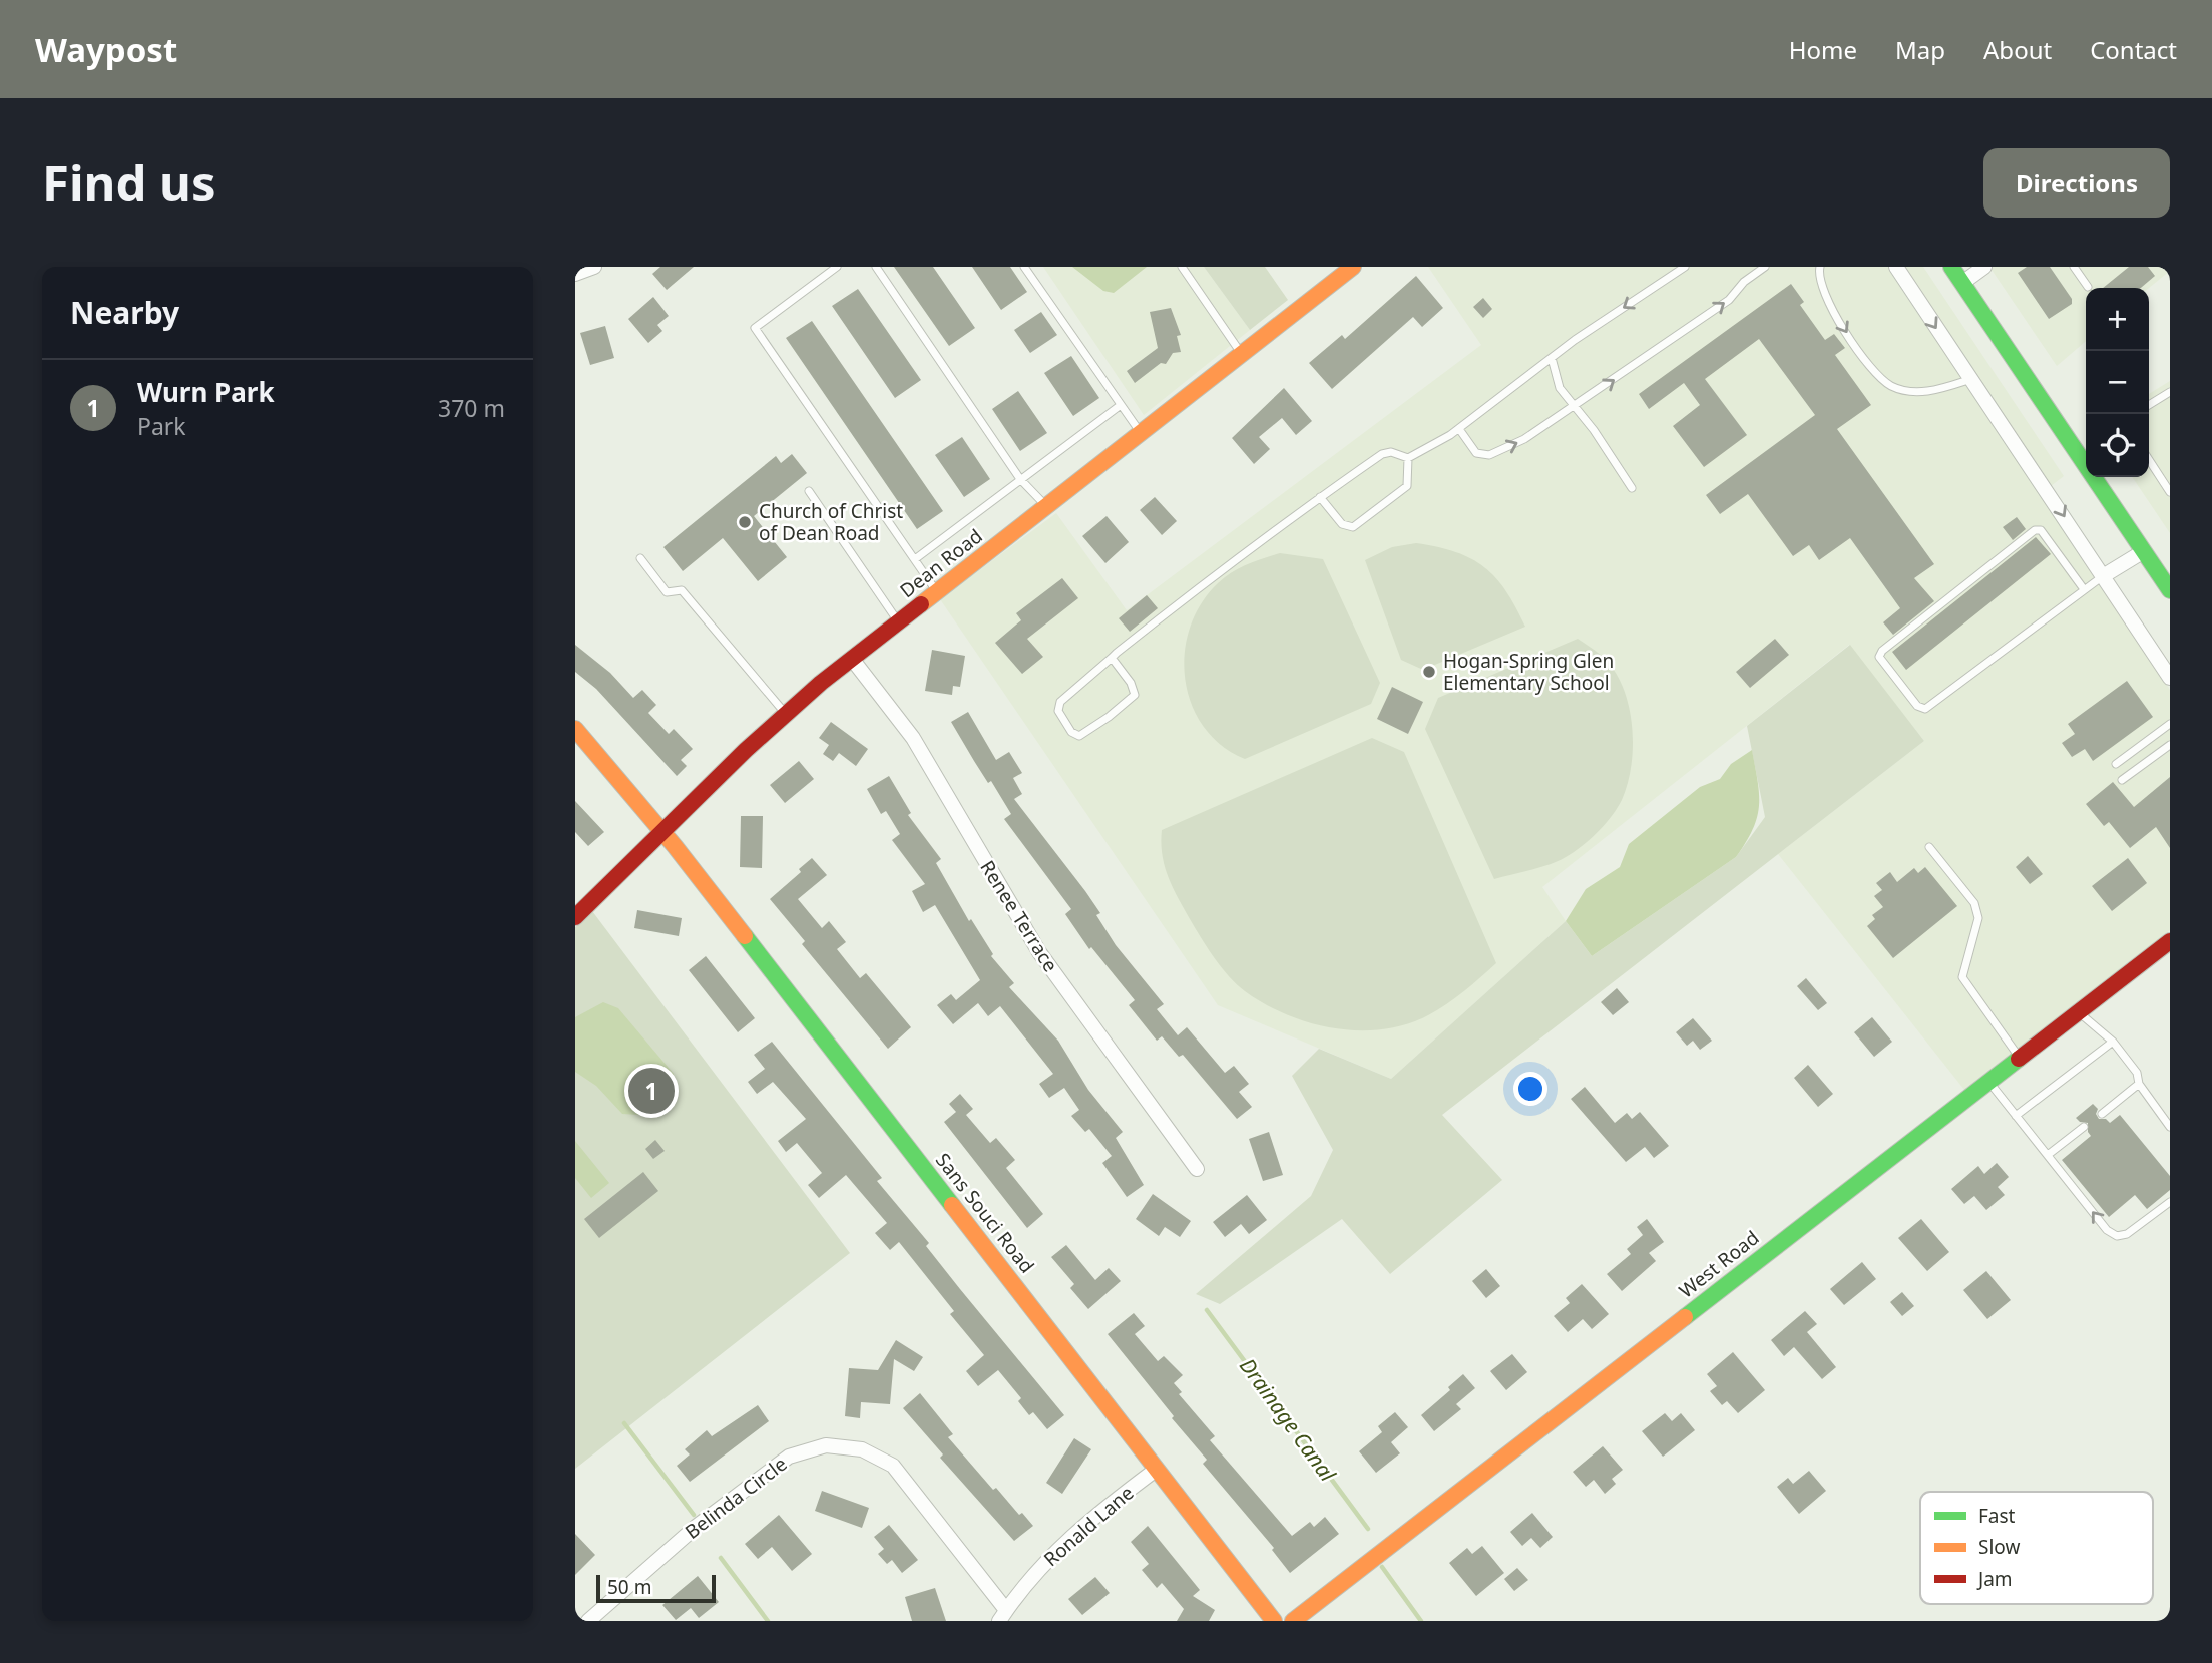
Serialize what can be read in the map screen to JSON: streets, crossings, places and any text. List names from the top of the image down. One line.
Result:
{"streets":{"main road":["Dean Road","Sans Souci Road","West Road"],"street":["Renee Terrace","Belinda Circle","Ronald Lane"]},"crossings":[["Dean Road","Renee Terrace"],["Dean Road","Sans Souci Road"],["Sans Souci Road","Ronald Lane"],["Belinda Circle","Ronald Lane"]],"water":["Drainage Canal"],"places":["Church of Christ of Dean Road","Hogan-Spring Glen Elementary School"],"legend":["Fast","Slow","Jam"],"scale_bar":"50 m","page":{"header":"Waypost","nav":["Home","Map","About","Contact"],"buttons":"Directions","title":"Find us","heading":"Nearby","map_buttons":["+","−"],"list":[{"mark":"1","name":"Wurn Park","note":"Park","value":"370 m"}],"pins":"1","scale":"50 m"}}
